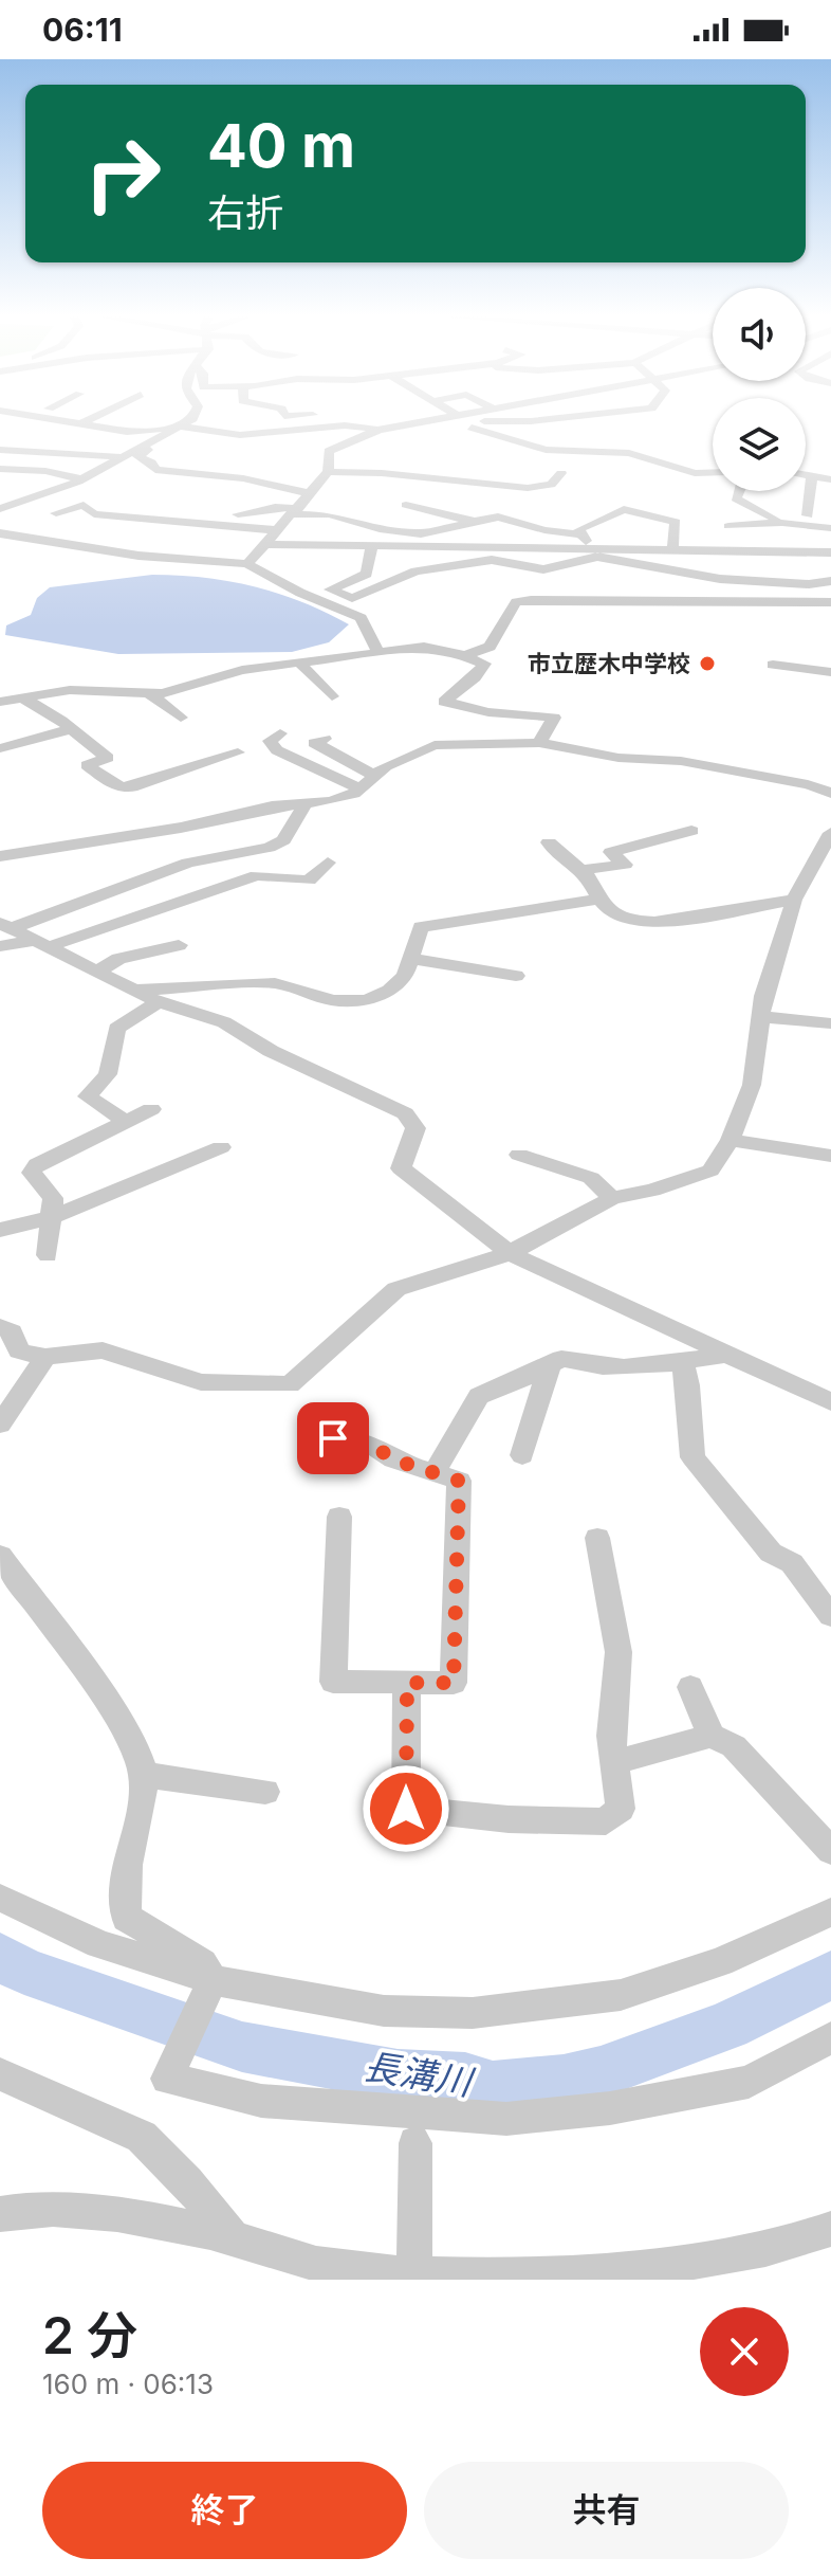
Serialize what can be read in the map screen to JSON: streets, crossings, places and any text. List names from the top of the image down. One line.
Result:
{"water":["長溝川"],"places":["市立歴木中学校"],"page":{"status":"06:11","turn":["40 m","右折"],"heading":["2 分","160 m · 06:13"],"buttons":["終了","共有"]}}
